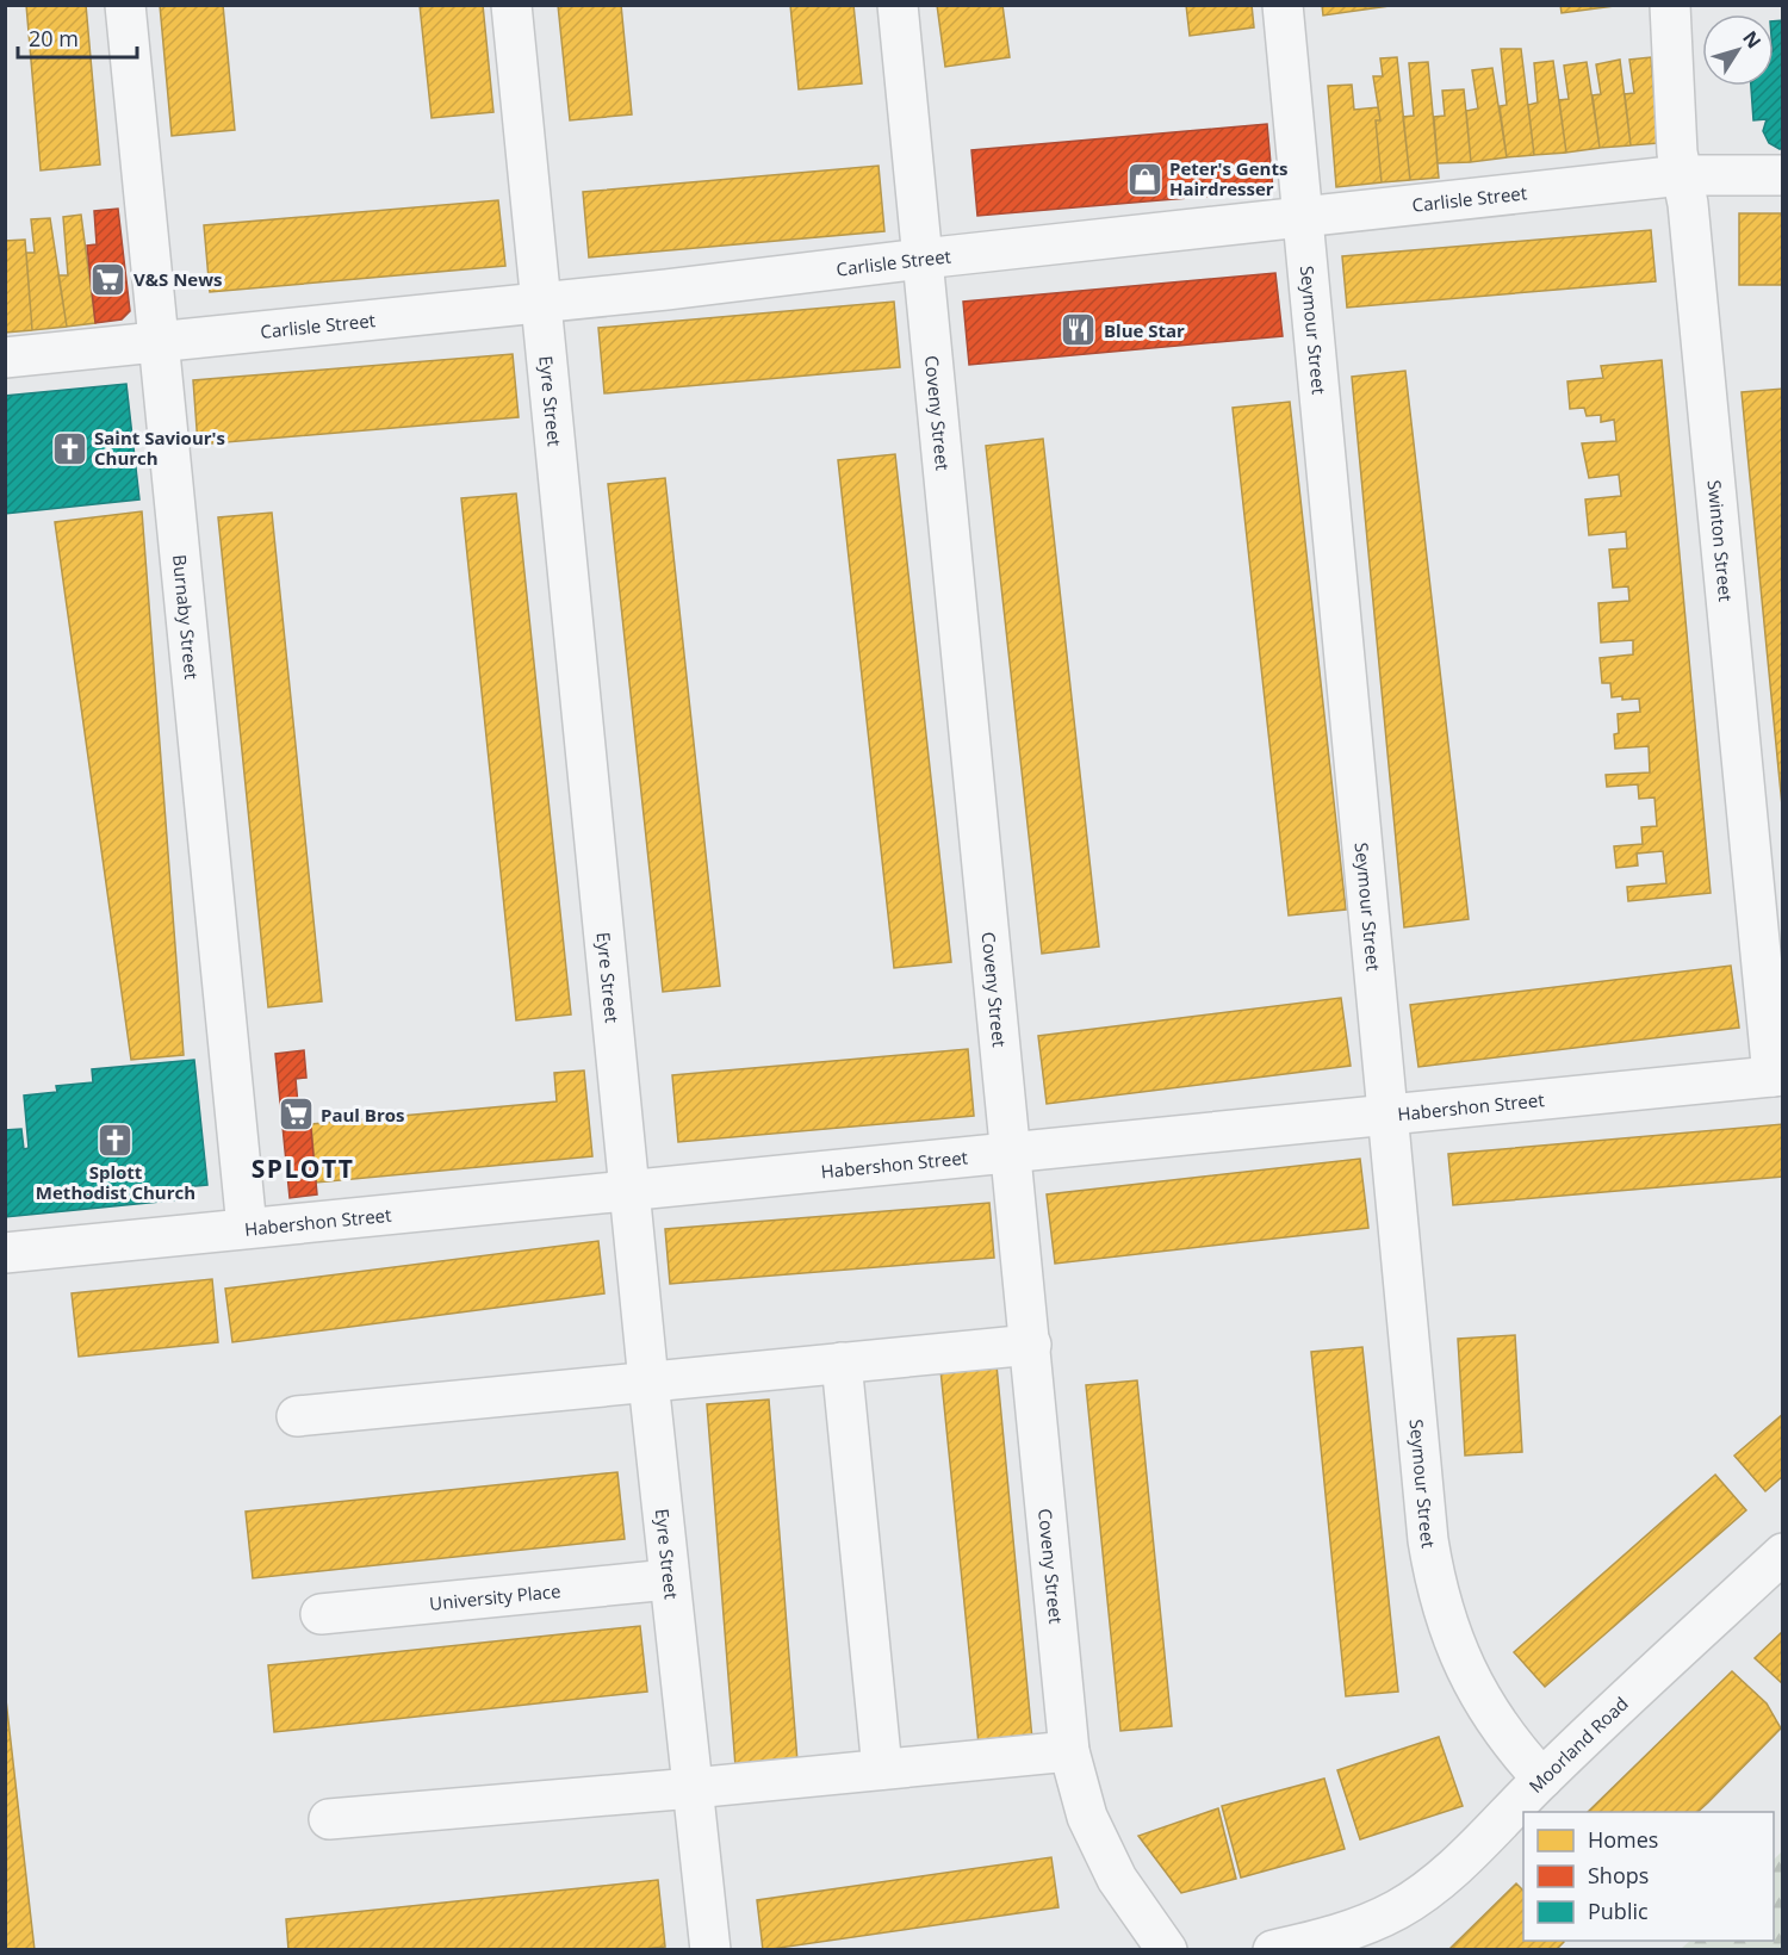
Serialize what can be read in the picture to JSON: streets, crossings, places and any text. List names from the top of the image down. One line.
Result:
{"streets":{"street":["Carlisle Street","Seymour Street","Eyre Street","Coveny Street","Swinton Street","Burnaby Street","Habershon Street","University Place","Moorland Road"]},"crossings":[["Carlisle Street","Seymour Street"],["Carlisle Street","Eyre Street"],["Carlisle Street","Coveny Street"],["Carlisle Street","Swinton Street"],["Carlisle Street","Burnaby Street"],["Seymour Street","Habershon Street"],["Seymour Street","Moorland Road"],["Eyre Street","Habershon Street"],["Eyre Street","University Place"],["Coveny Street","Habershon Street"],["Swinton Street","Habershon Street"],["Burnaby Street","Habershon Street"]],"districts":["SPLOTT"],"places":{"shop":["Peter's Gents Hairdresser"],"supermarket":["V&S News","Paul Bros"],"restaurant":["Blue Star"],"church":["Saint Saviour's Church","Splott Methodist Church"]},"legend":["Homes","Shops","Public"],"scale_bar":"20 m","north":"top right"}
